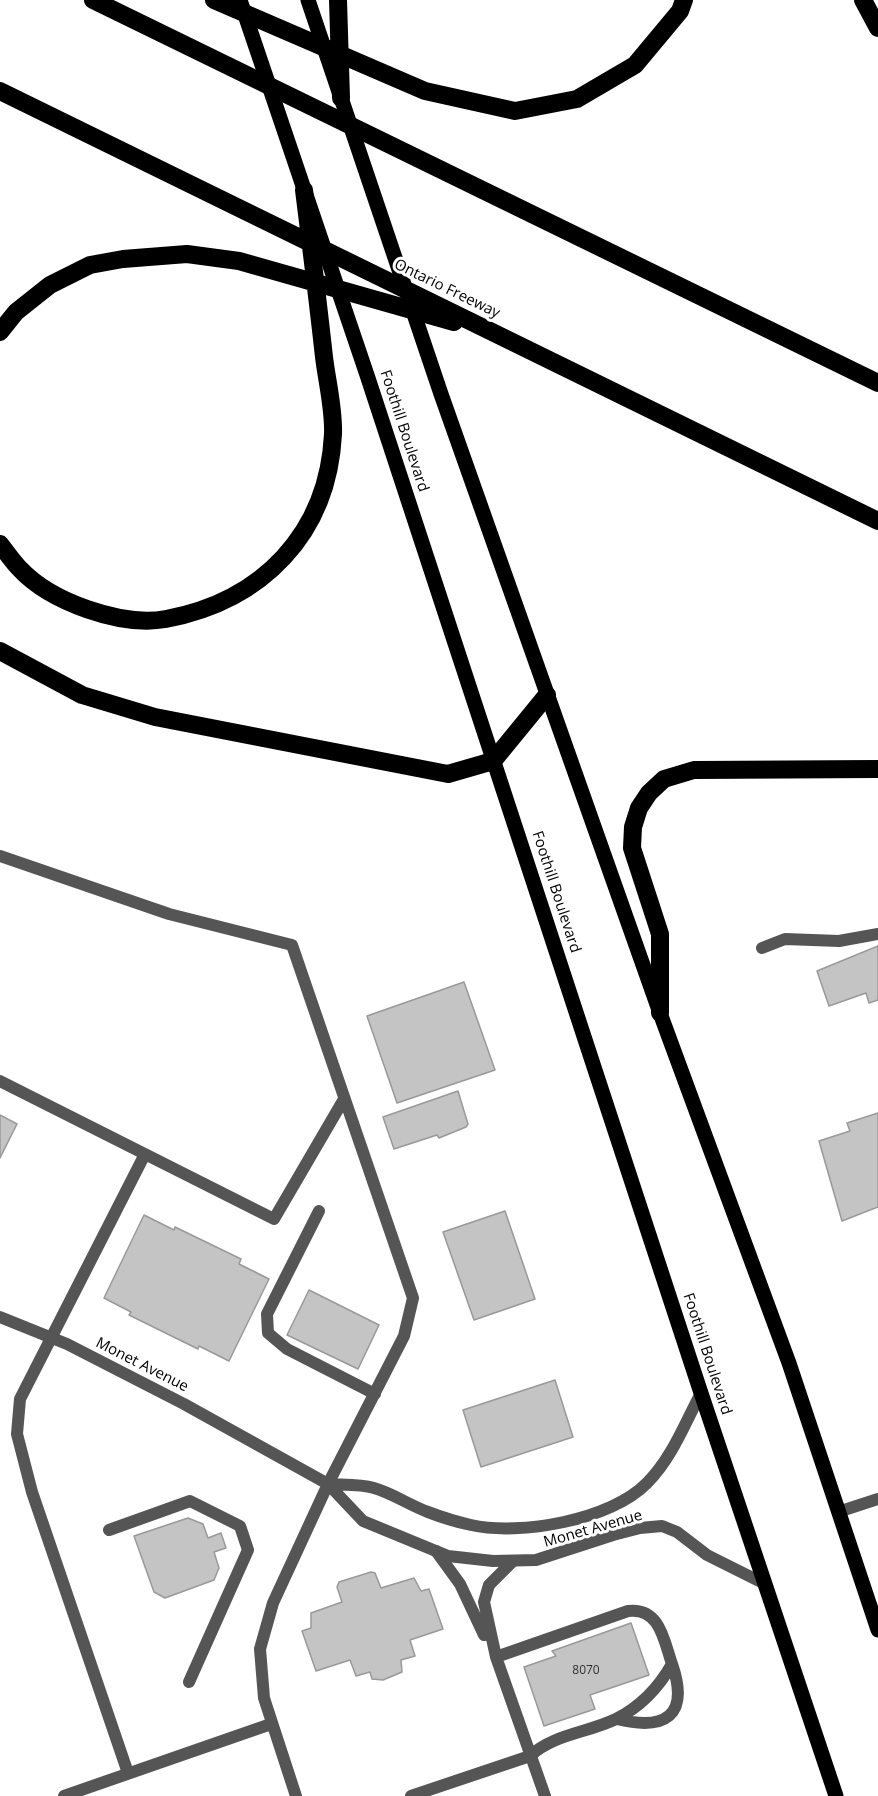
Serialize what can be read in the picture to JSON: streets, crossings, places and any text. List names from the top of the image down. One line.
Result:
{"streets":{"highway":["Ontario Freeway"],"main road":["Foothill Boulevard"],"street":["Monet Avenue"]},"crossings":[["Foothill Boulevard","Monet Avenue"]],"house_numbers":["8070"]}
